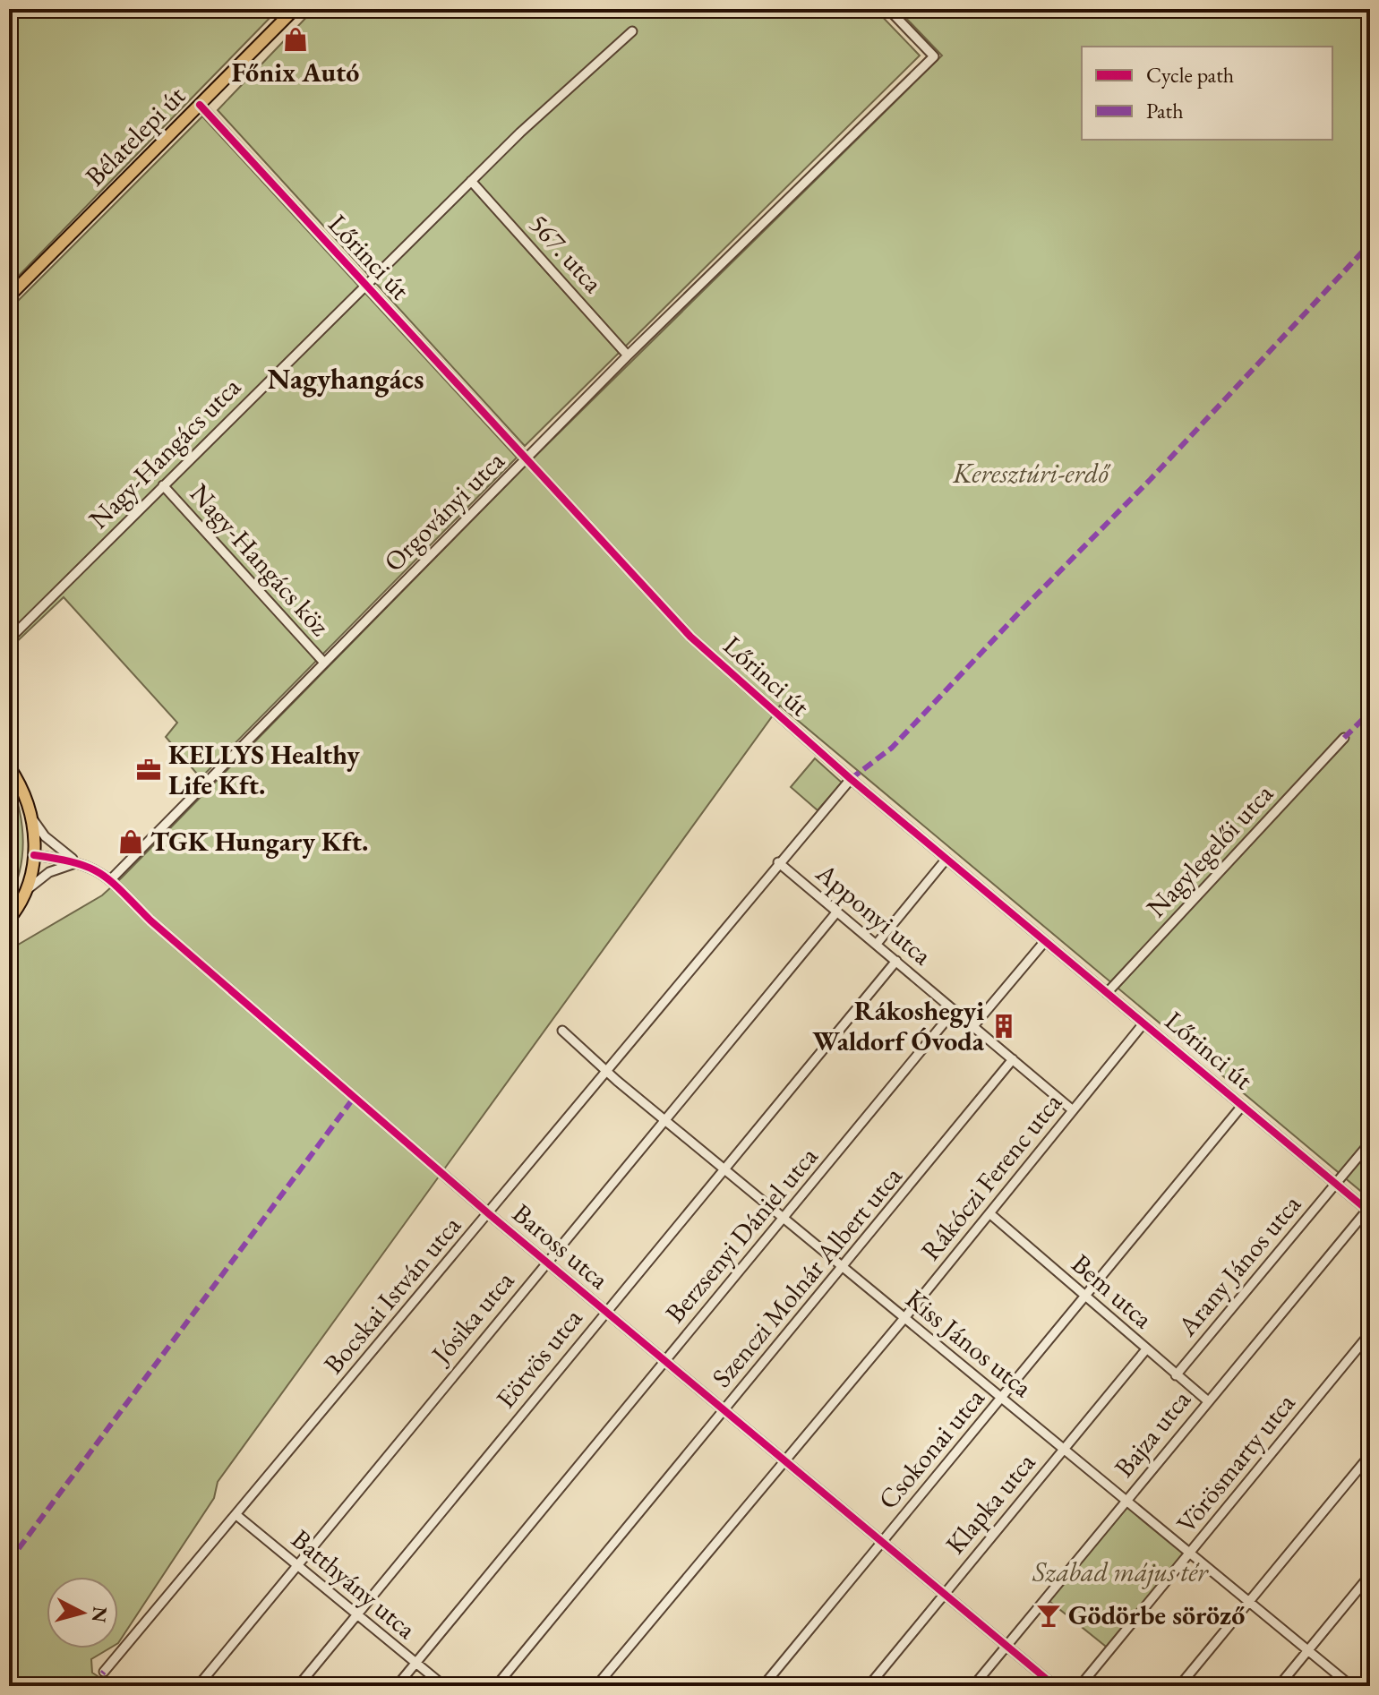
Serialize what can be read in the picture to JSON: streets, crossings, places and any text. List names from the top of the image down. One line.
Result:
{"streets":{"main road":["Bélatelepi út","Baross utca"],"street":["567. utca","Lőrinci út","Nagy-Hangács utca","Orgoványi utca","Nagy-Hangács köz","Nagylegelői utca","Apponyi utca","Rákóczi Ferenc utca","Berzsenyi Dániel utca","Arany János utca","Szenczi Molnár Albert utca","Bem utca","Bocskai István utca","Jósika utca","Kiss János utca","Eötvös utca","Bajza utca","Csokonai utca","Vörösmarty utca","Klapka utca","Batthyány utca"]},"crossings":[["Bélatelepi út","Lőrinci út"],["567. utca","Nagy-Hangács utca"],["567. utca","Orgoványi utca"],["Lőrinci út","Nagy-Hangács utca"],["Lőrinci út","Orgoványi utca"],["Lőrinci út","Nagylegelői utca"],["Lőrinci út","Rákóczi Ferenc utca"],["Lőrinci út","Arany János utca"],["Lőrinci út","Bocskai István utca"],["Lőrinci út","Bajza utca"],["Lőrinci út","Csokonai utca"],["Nagy-Hangács utca","Nagy-Hangács köz"],["Orgoványi utca","Nagy-Hangács köz"],["Orgoványi utca","Baross utca"],["Apponyi utca","Rákóczi Ferenc utca"],["Apponyi utca","Berzsenyi Dániel utca"],["Apponyi utca","Szenczi Molnár Albert utca"],["Apponyi utca","Bocskai István utca"],["Apponyi utca","Jósika utca"],["Apponyi utca","Eötvös utca"],["Rákóczi Ferenc utca","Baross utca"],["Rákóczi Ferenc utca","Bem utca"],["Rákóczi Ferenc utca","Kiss János utca"],["Berzsenyi Dániel utca","Baross utca"],["Berzsenyi Dániel utca","Kiss János utca"],["Berzsenyi Dániel utca","Batthyány utca"],["Baross utca","Szenczi Molnár Albert utca"],["Baross utca","Bocskai István utca"],["Baross utca","Jósika utca"],["Baross utca","Eötvös utca"],["Baross utca","Bajza utca"],["Baross utca","Csokonai utca"],["Baross utca","Klapka utca"],["Arany János utca","Bem utca"],["Szenczi Molnár Albert utca","Kiss János utca"],["Bem utca","Bajza utca"],["Bem utca","Csokonai utca"],["Bem utca","Klapka utca"],["Bocskai István utca","Kiss János utca"],["Bocskai István utca","Batthyány utca"],["Jósika utca","Kiss János utca"],["Jósika utca","Batthyány utca"],["Kiss János utca","Eötvös utca"],["Kiss János utca","Bajza utca"],["Kiss János utca","Csokonai utca"],["Kiss János utca","Vörösmarty utca"],["Kiss János utca","Klapka utca"],["Eötvös utca","Batthyány utca"]],"districts":["Nagyhangács"],"parks":["Keresztúri-erdő","Szabad május tér"],"places":{"shop":["Főnix Autó","TGK Hungary Kft."],"office":["KELLYS Healthy Life Kft."],"building":["Rákoshegyi Waldorf Óvoda"],"bar":["Gödörbe söröző"]},"legend":["Cycle path","Path"],"north":"right"}
